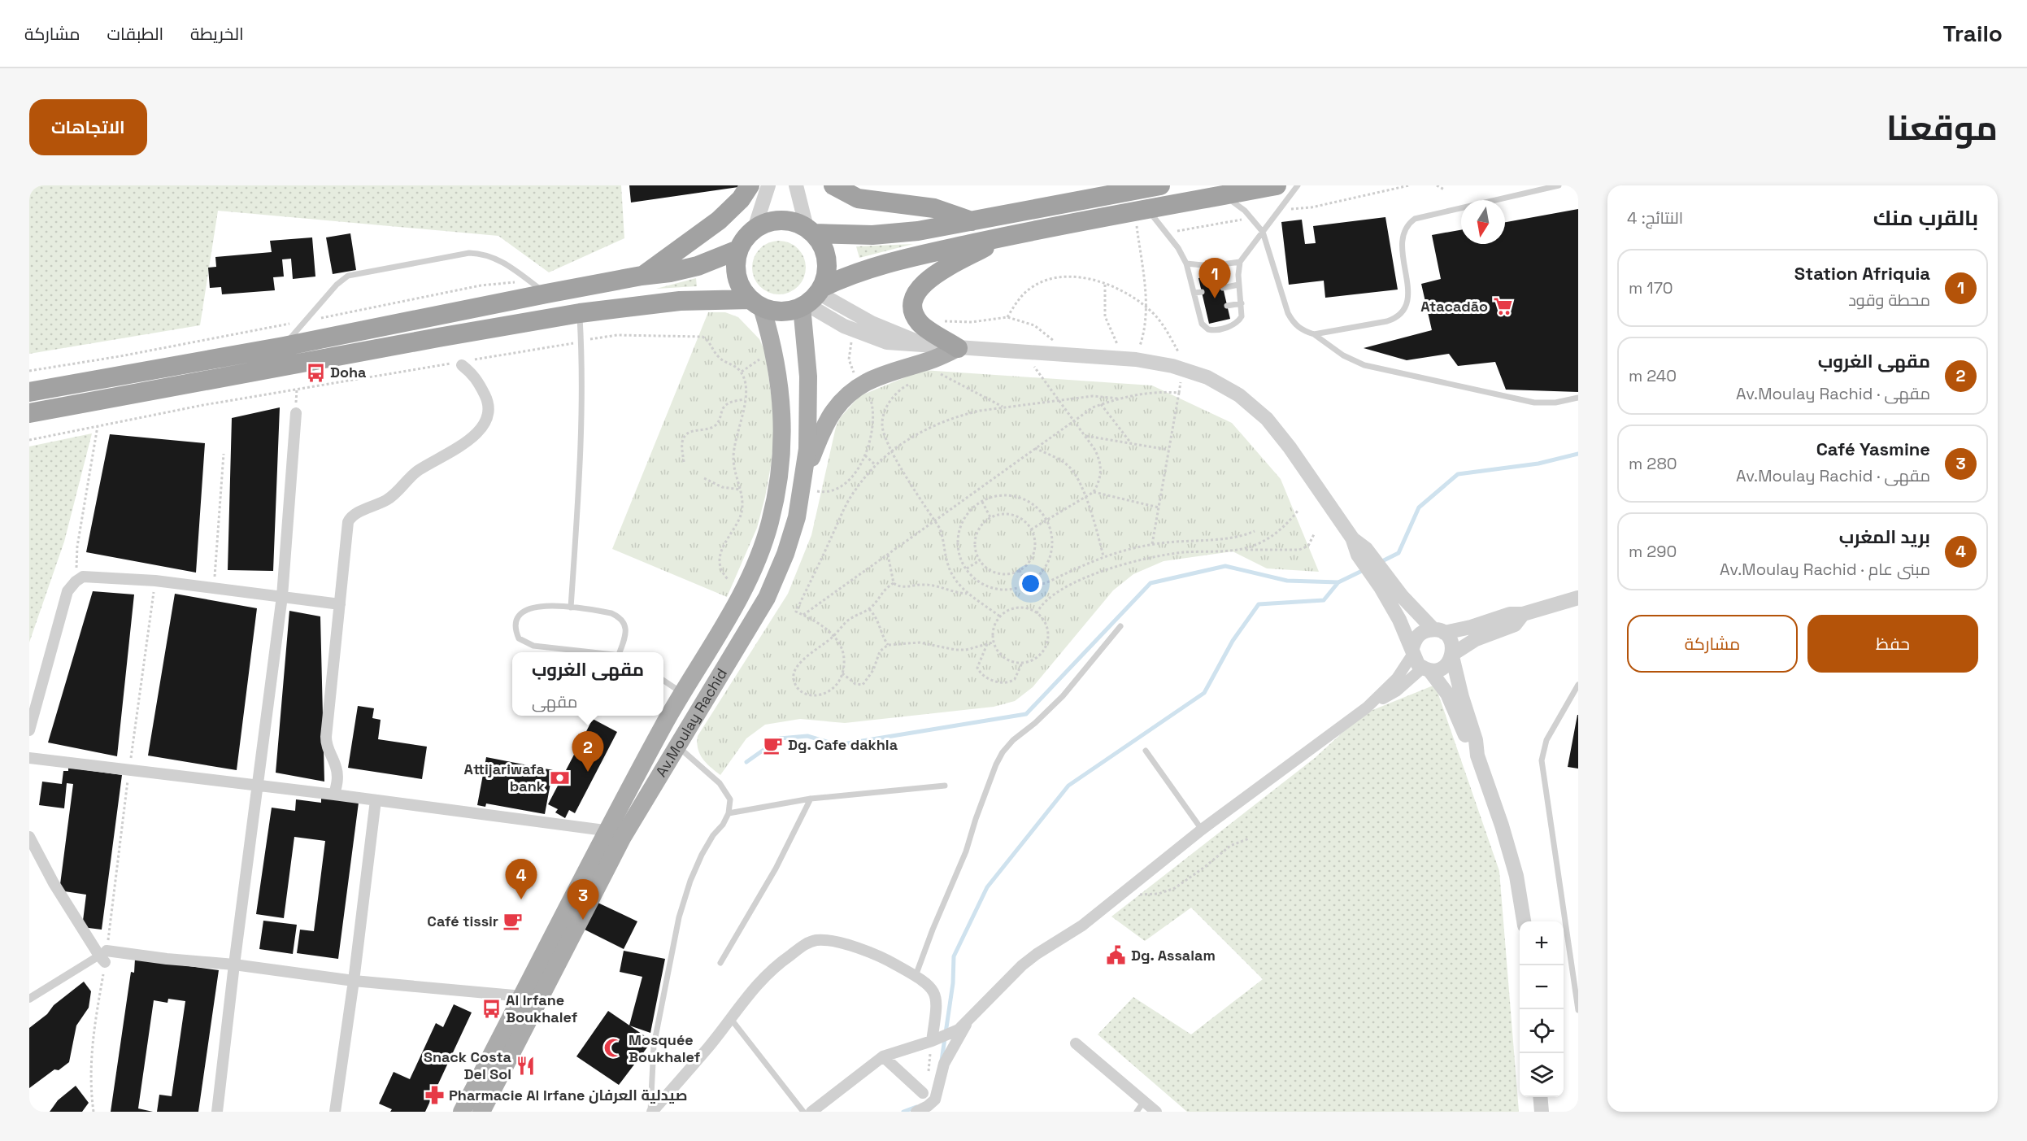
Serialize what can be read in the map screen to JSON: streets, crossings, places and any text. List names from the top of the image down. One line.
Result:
{"streets":{"main road":["Av.Moulay Rachid"]},"places":{"supermarket":["Atacadão"],"bus stop":["Doha","Al Irfane Boukhalef"],"cafe":["Dg. Cafe dakhla","Café tissir"],"bank":["Attijariwafa bank"],"public building":["Dg. Assalam"],"mosque":["Mosquée Boukhalef"],"restaurant":["Snack Costa Del Sol"],"pharmacy":["Pharmacie Al Irfane صيدلية العرفان"]},"north":"bottom","page":{"header":"Trailo","nav":["الخريطة","الطبقات","مشاركة"],"title":"موقعنا","buttons":["الاتجاهات",["حفظ","مشاركة"]],"heading":["بالقرب منك","النتائج: 4"],"list":[{"mark":"1","name":"Station Afriquia","note":"محطة وقود","value":"170 m"},{"mark":"2","name":"مقهى الغروب","note":"مقهى · Av.Moulay Rachid","value":"240 m"},{"mark":"3","name":"Café Yasmine","note":"مقهى · Av.Moulay Rachid","value":"280 m"},{"mark":"4","name":"بريد المغرب","note":"مبنى عام · Av.Moulay Rachid","value":"290 m"}],"pins":["1","2","4","3"],"popup":["مقهى الغروب","مقهى"],"map_buttons":["+","−"]}}
